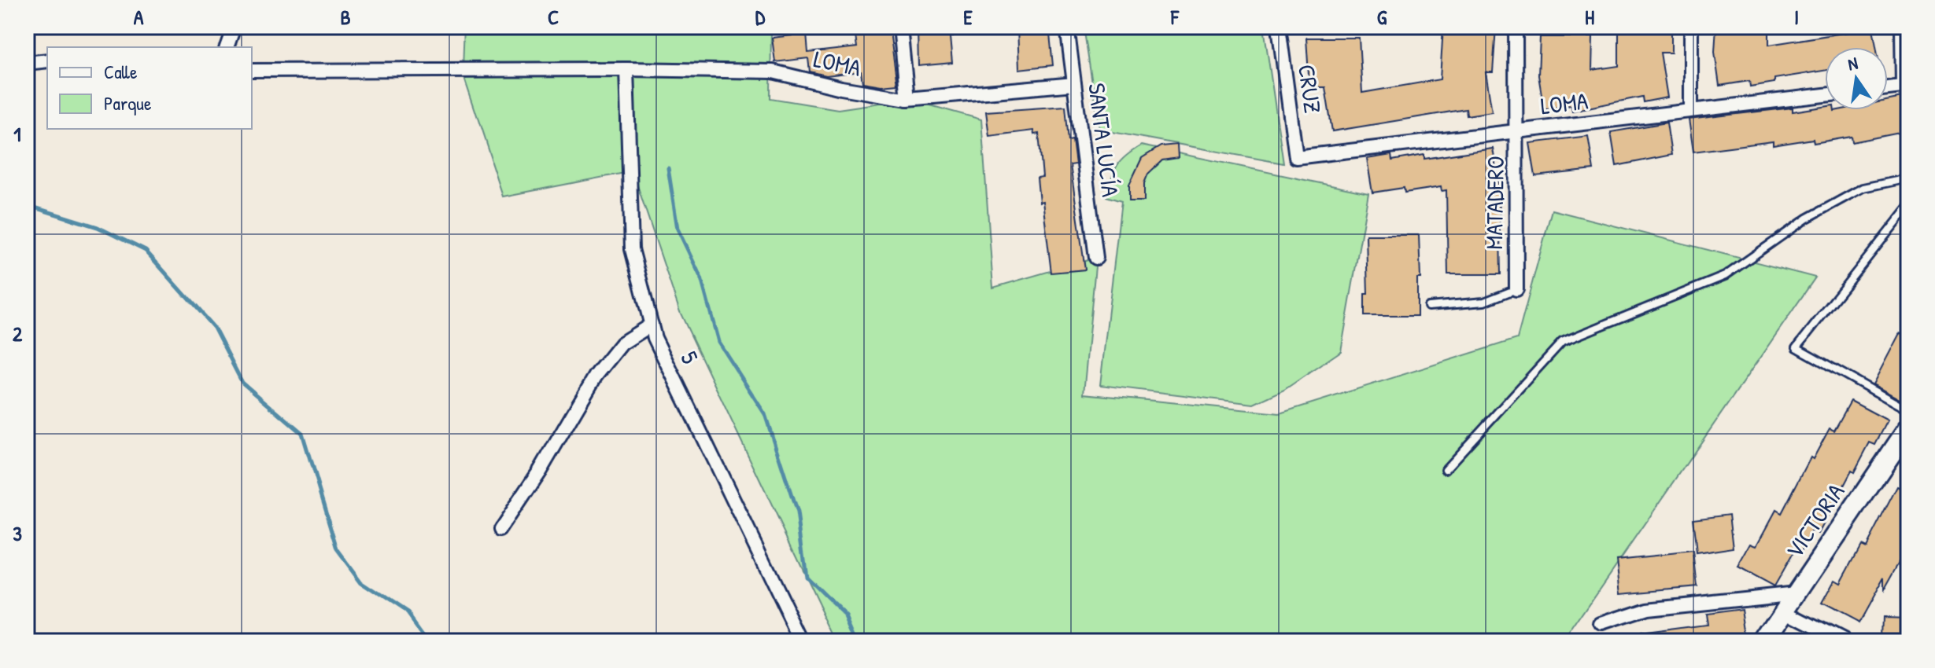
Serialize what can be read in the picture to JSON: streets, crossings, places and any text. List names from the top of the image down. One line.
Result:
{"streets":{"main road":["VICTORIA"],"street":["LOMA","CRUZ","SANTA LUCÍA","MATADERO","5"]},"crossings":[["LOMA","CRUZ"],["LOMA","SANTA LUCÍA"],["LOMA","MATADERO"],["LOMA","5"]],"legend":["Calle","Parque"],"north":"top","grid":{"columns":["A","B","C","D","E","F","G","H","I"],"rows":["1","2","3"]}}
